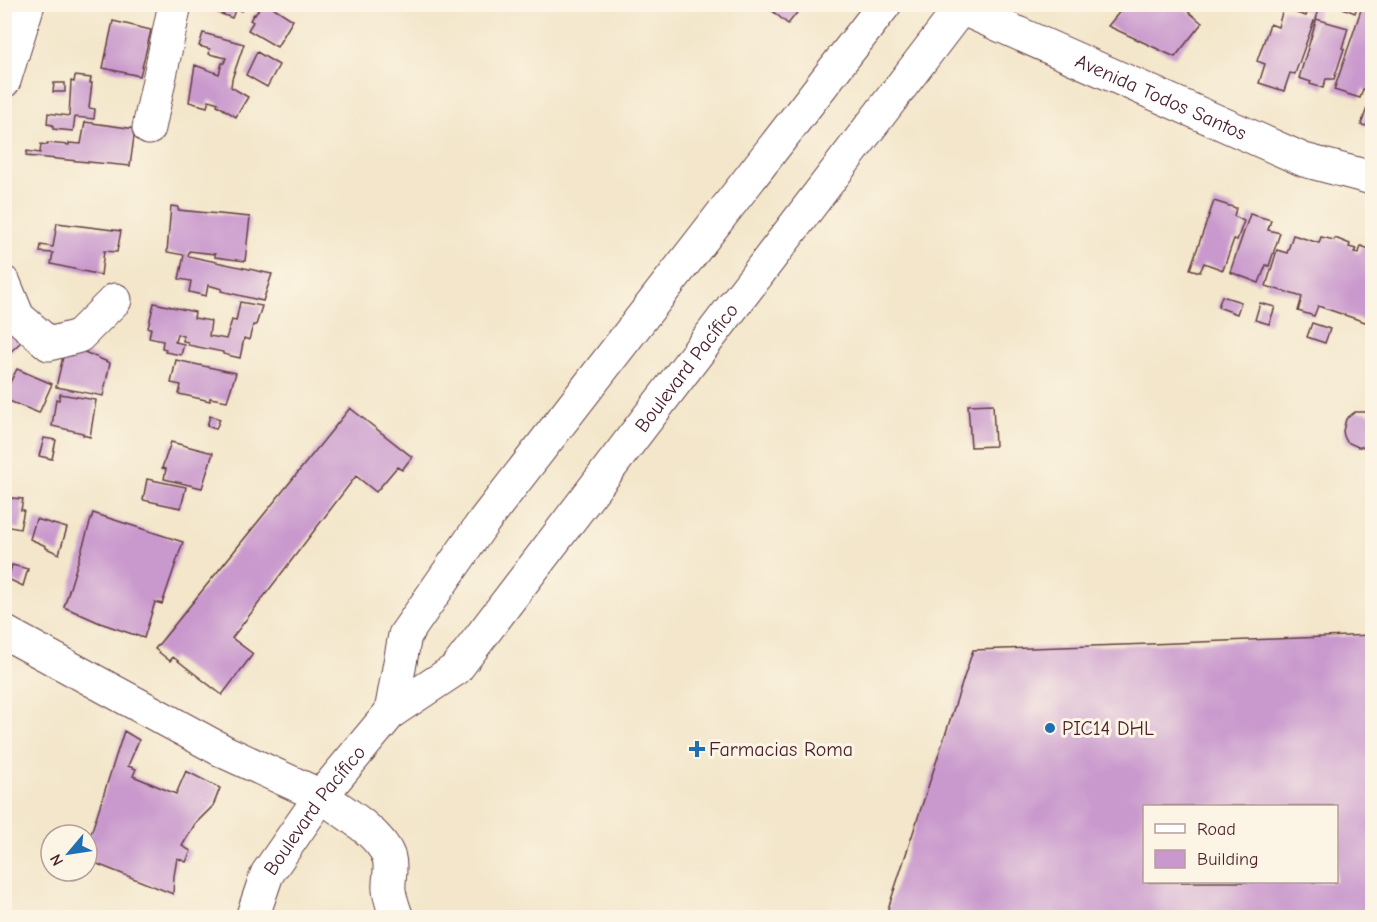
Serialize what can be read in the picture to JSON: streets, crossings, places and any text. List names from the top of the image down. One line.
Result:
{"streets":{"main road":["Avenida Todos Santos","Boulevard Pacífico"]},"crossings":[["Avenida Todos Santos","Boulevard Pacífico"]],"places":{"other":["PIC14 DHL"],"health":["Farmacias Roma"]},"legend":["Road","Building"],"north":"bottom left"}
